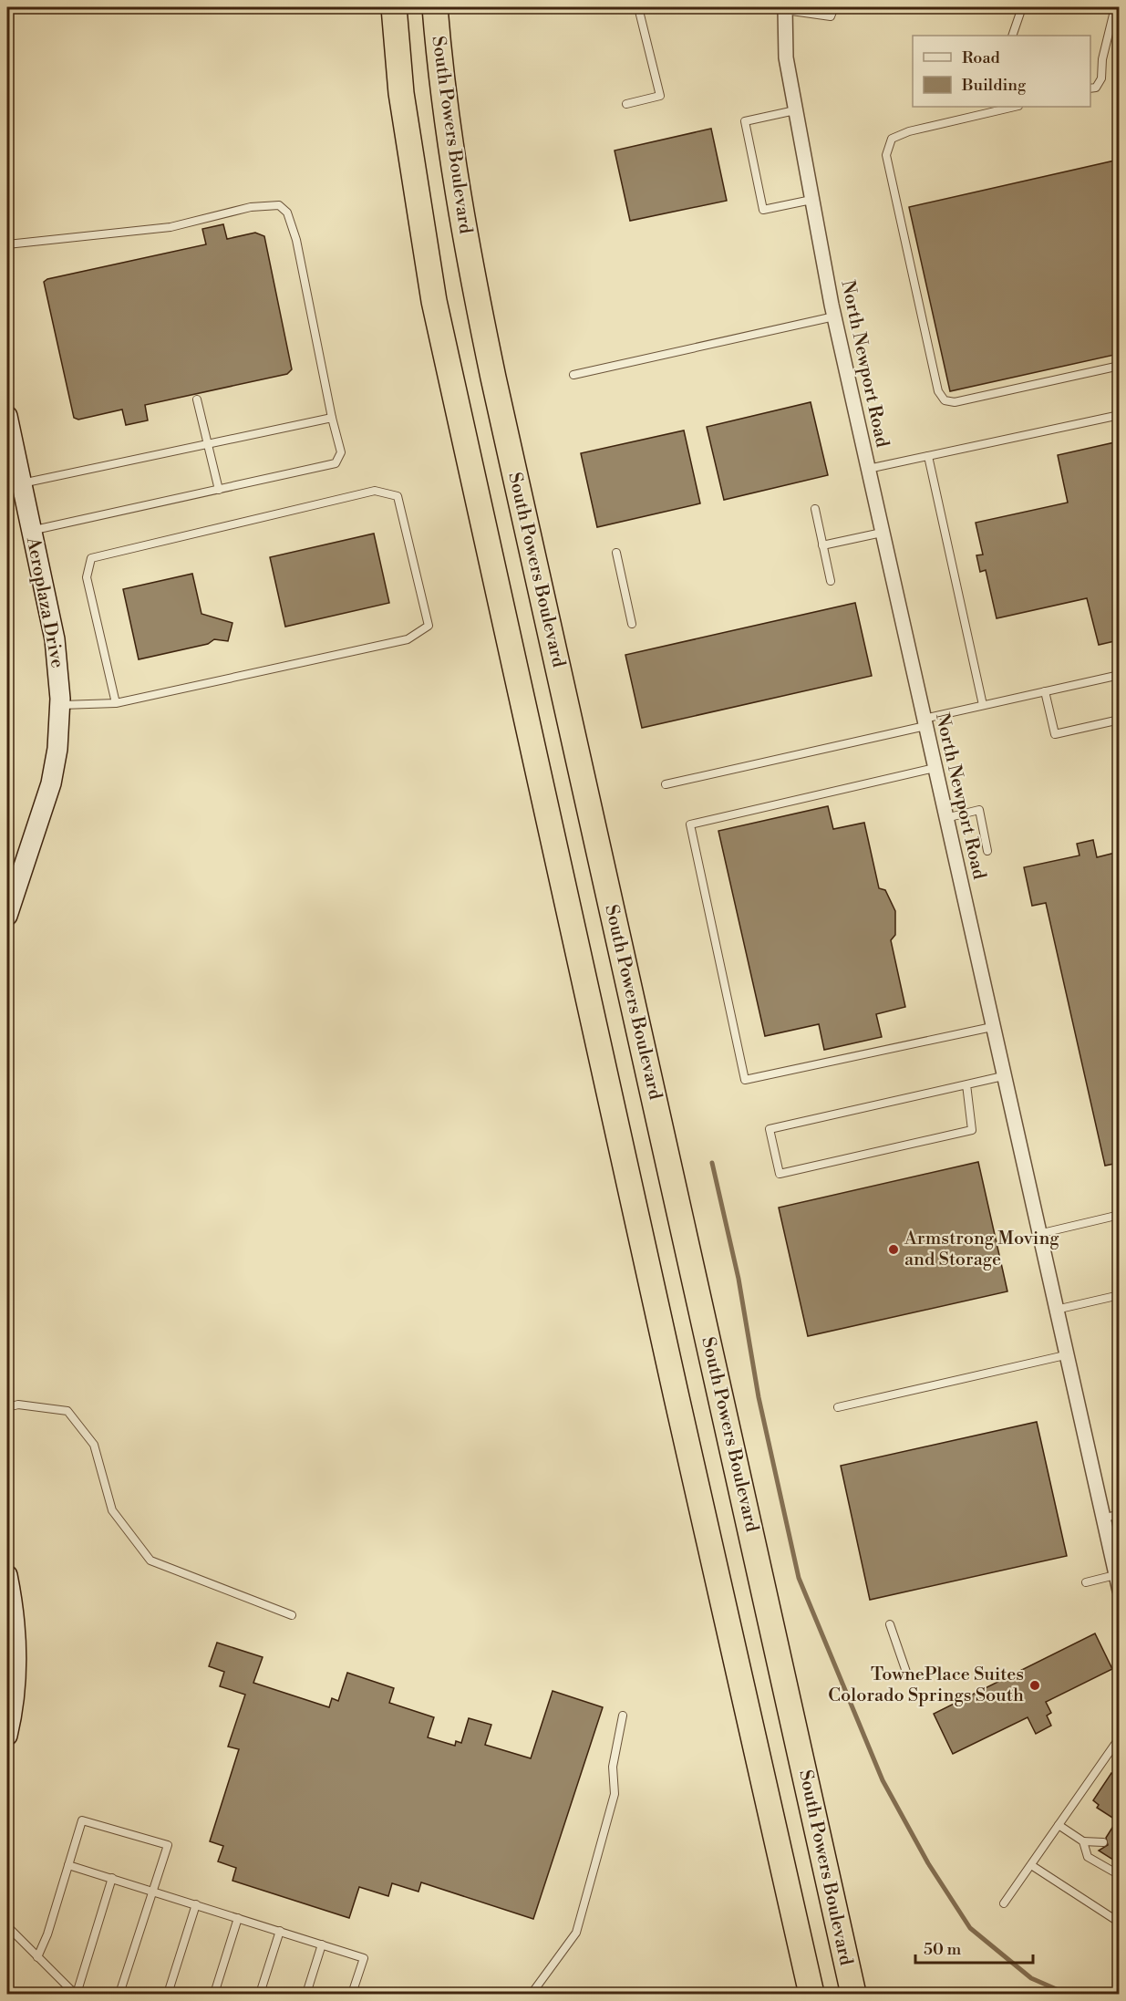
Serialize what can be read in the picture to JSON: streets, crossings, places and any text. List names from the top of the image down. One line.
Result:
{"streets":{"highway":["South Powers Boulevard"],"street":["North Newport Road","Aeroplaza Drive"]},"places":["Armstrong Moving and Storage","TownePlace Suites Colorado Springs South"],"legend":["Road","Building"],"scale_bar":"50 m"}
